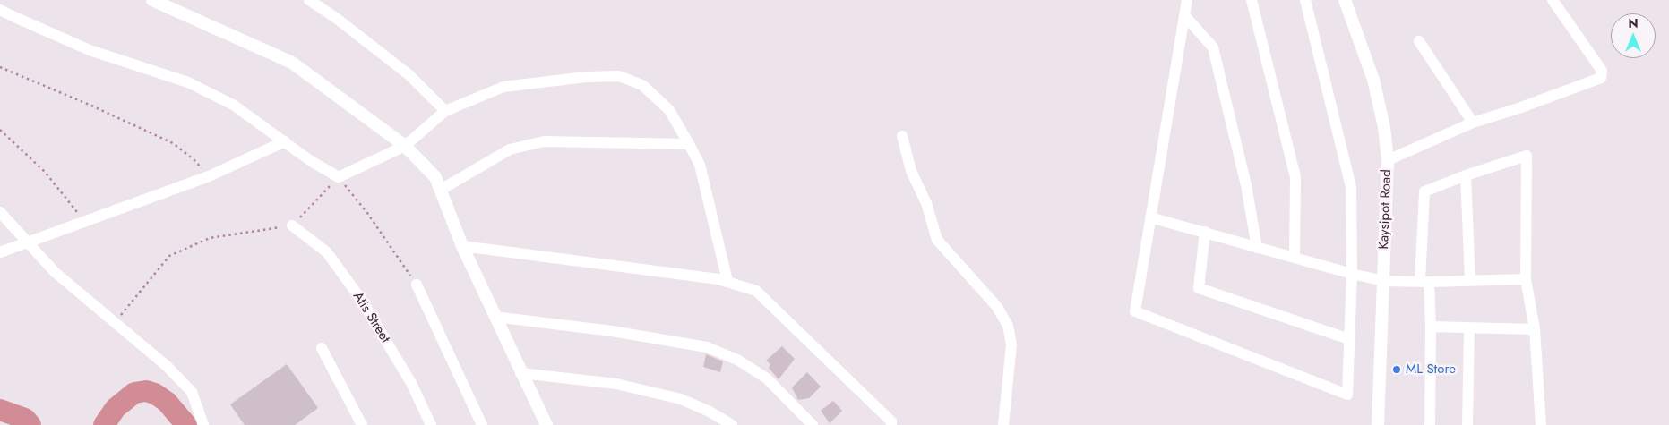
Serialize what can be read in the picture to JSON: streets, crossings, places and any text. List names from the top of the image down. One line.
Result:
{"streets":{"street":["Kaysipot Road","Atis Street"]},"places":["ML Store"],"north":"top"}
